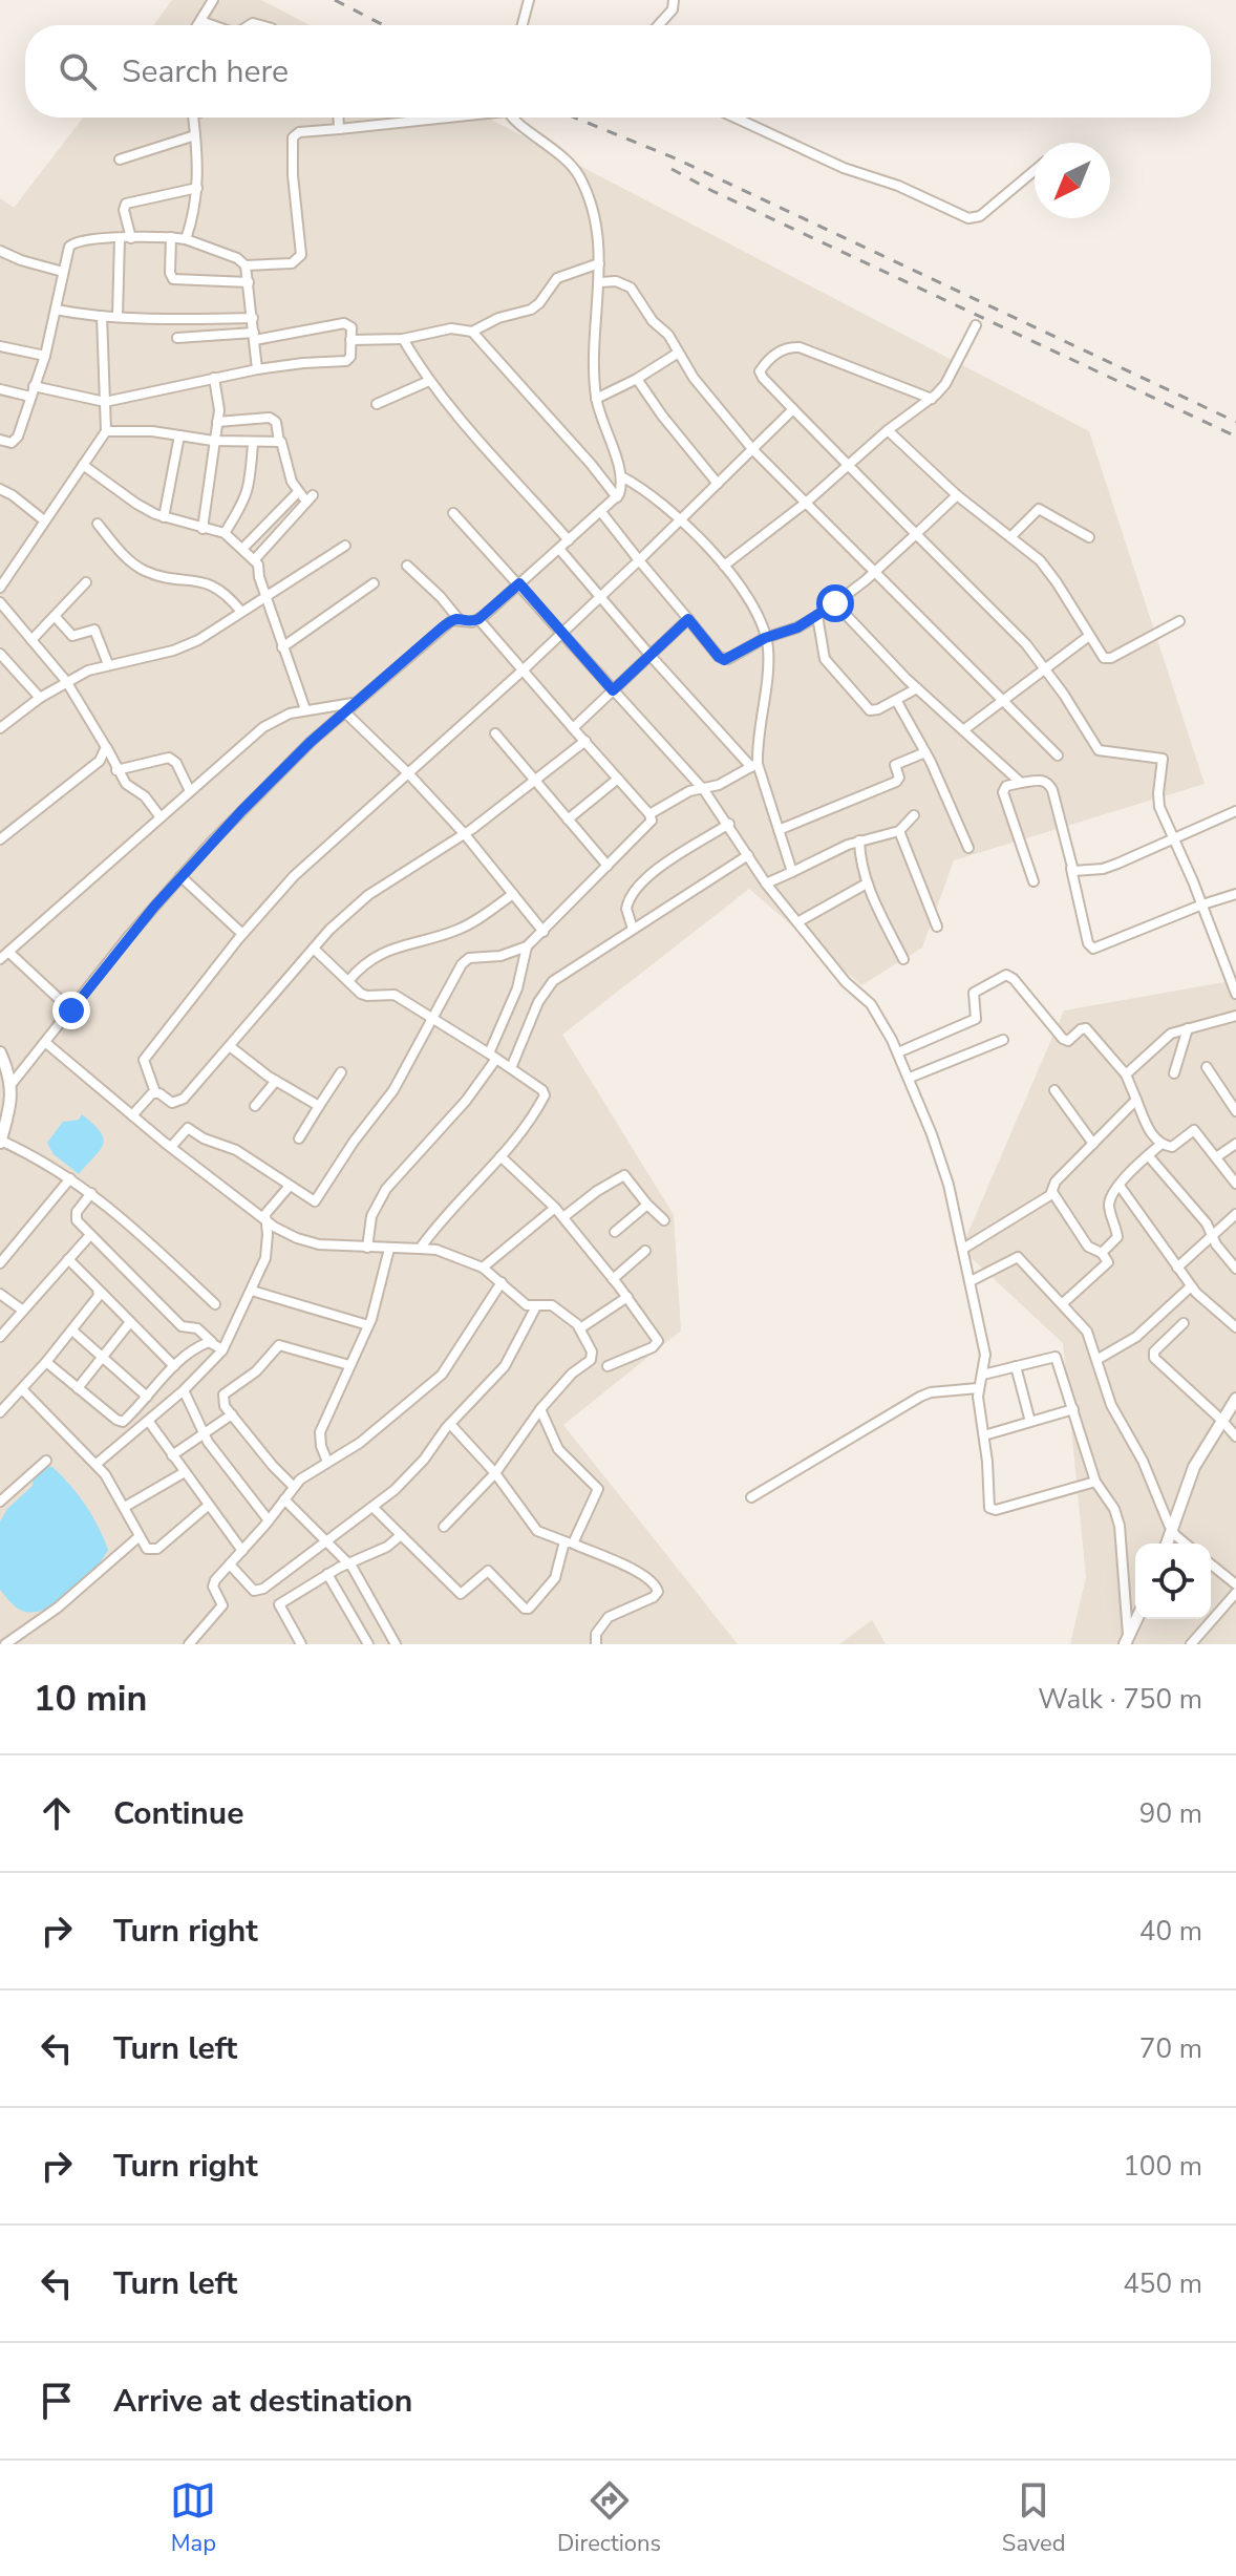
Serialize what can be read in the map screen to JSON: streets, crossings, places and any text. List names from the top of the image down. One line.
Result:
{"north":"bottom left","page":{"search":"Search here","heading":["10 min","Walk · 750 m"],"list":[["Continue","90 m"],["Turn right","40 m"],["Turn left","70 m"],["Turn right","100 m"],["Turn left","450 m"],"Arrive at destination"],"nav":["Map","Directions","Saved"]}}
